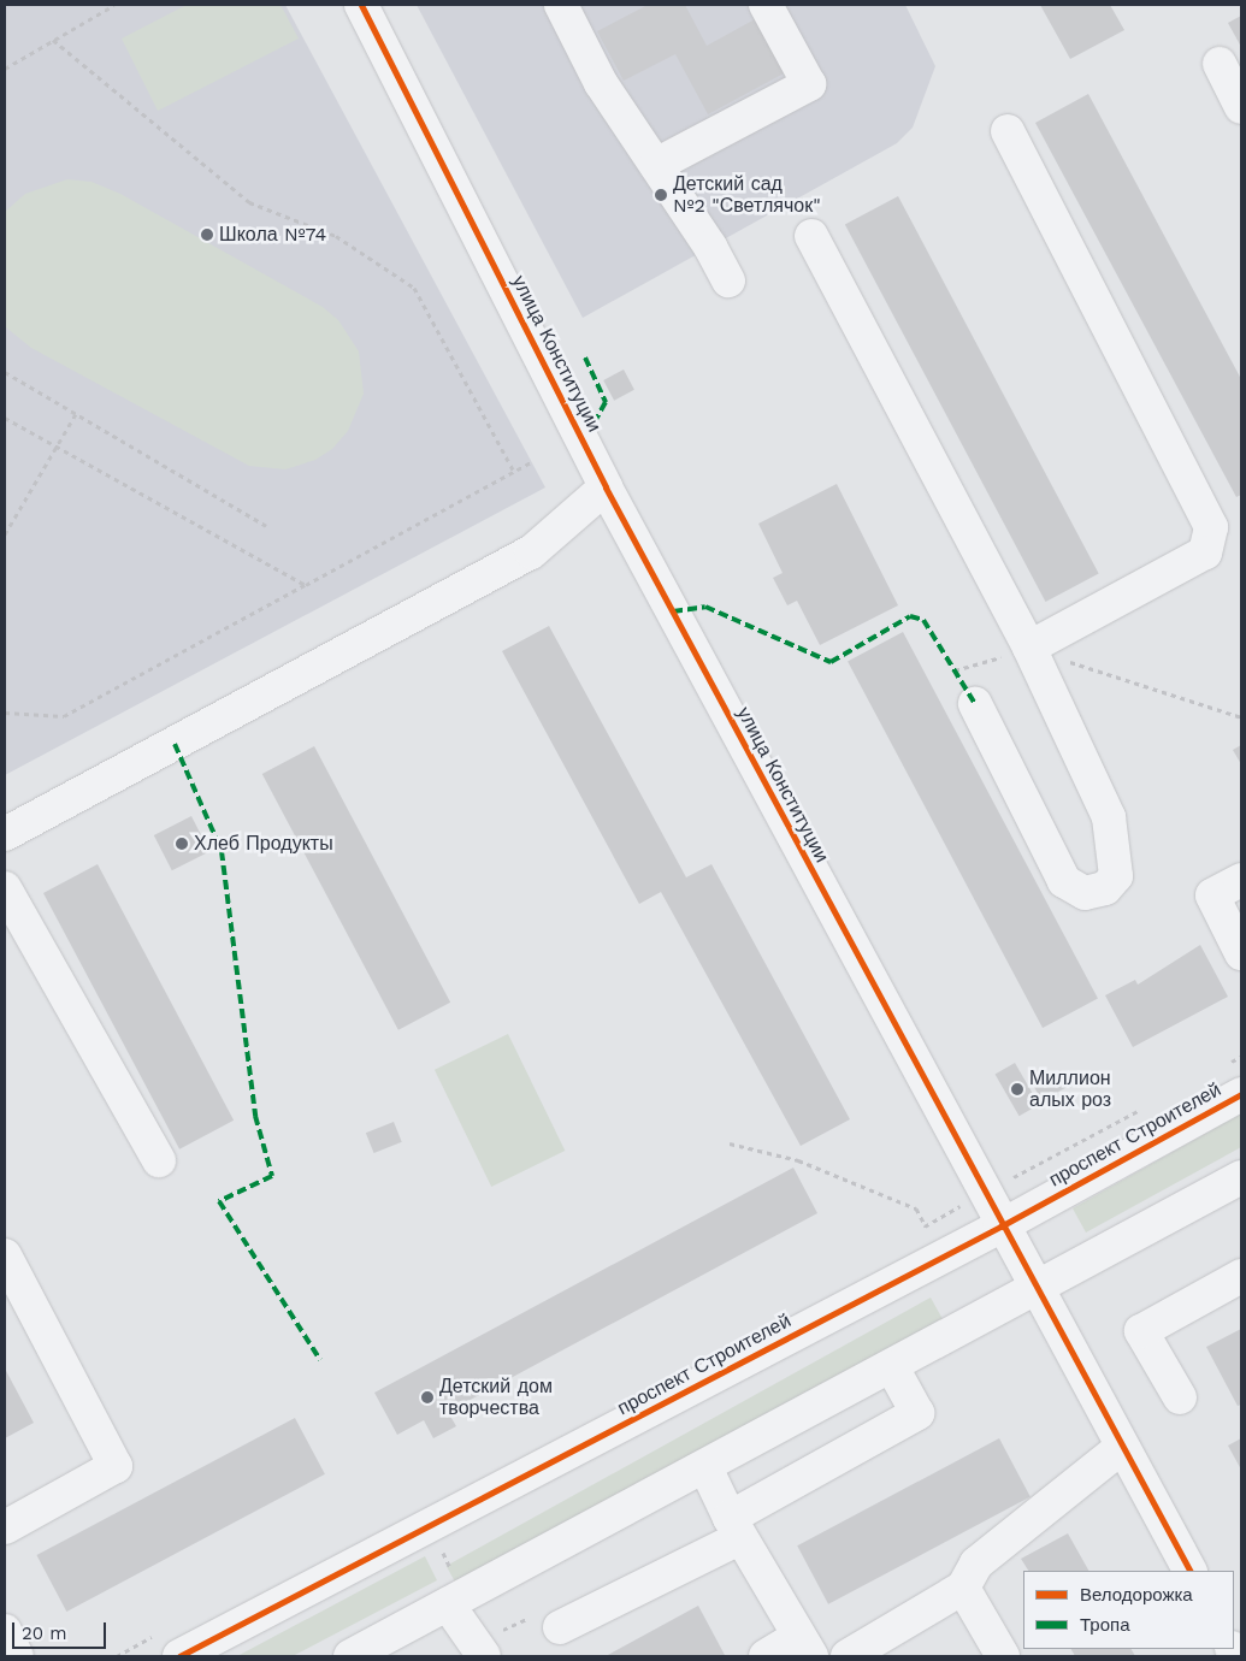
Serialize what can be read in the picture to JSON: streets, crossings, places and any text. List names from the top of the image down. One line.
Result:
{"streets":{"street":["улица Конституции","проспект Строителей"]},"crossings":[["улица Конституции","проспект Строителей"]],"places":["Детский сад №2 \"Светлячок\"","Школа №74","Хлеб Продукты","Миллион алых роз","Детский дом творчества"],"legend":["Велодорожка","Тропа"],"scale_bar":"20 m"}
